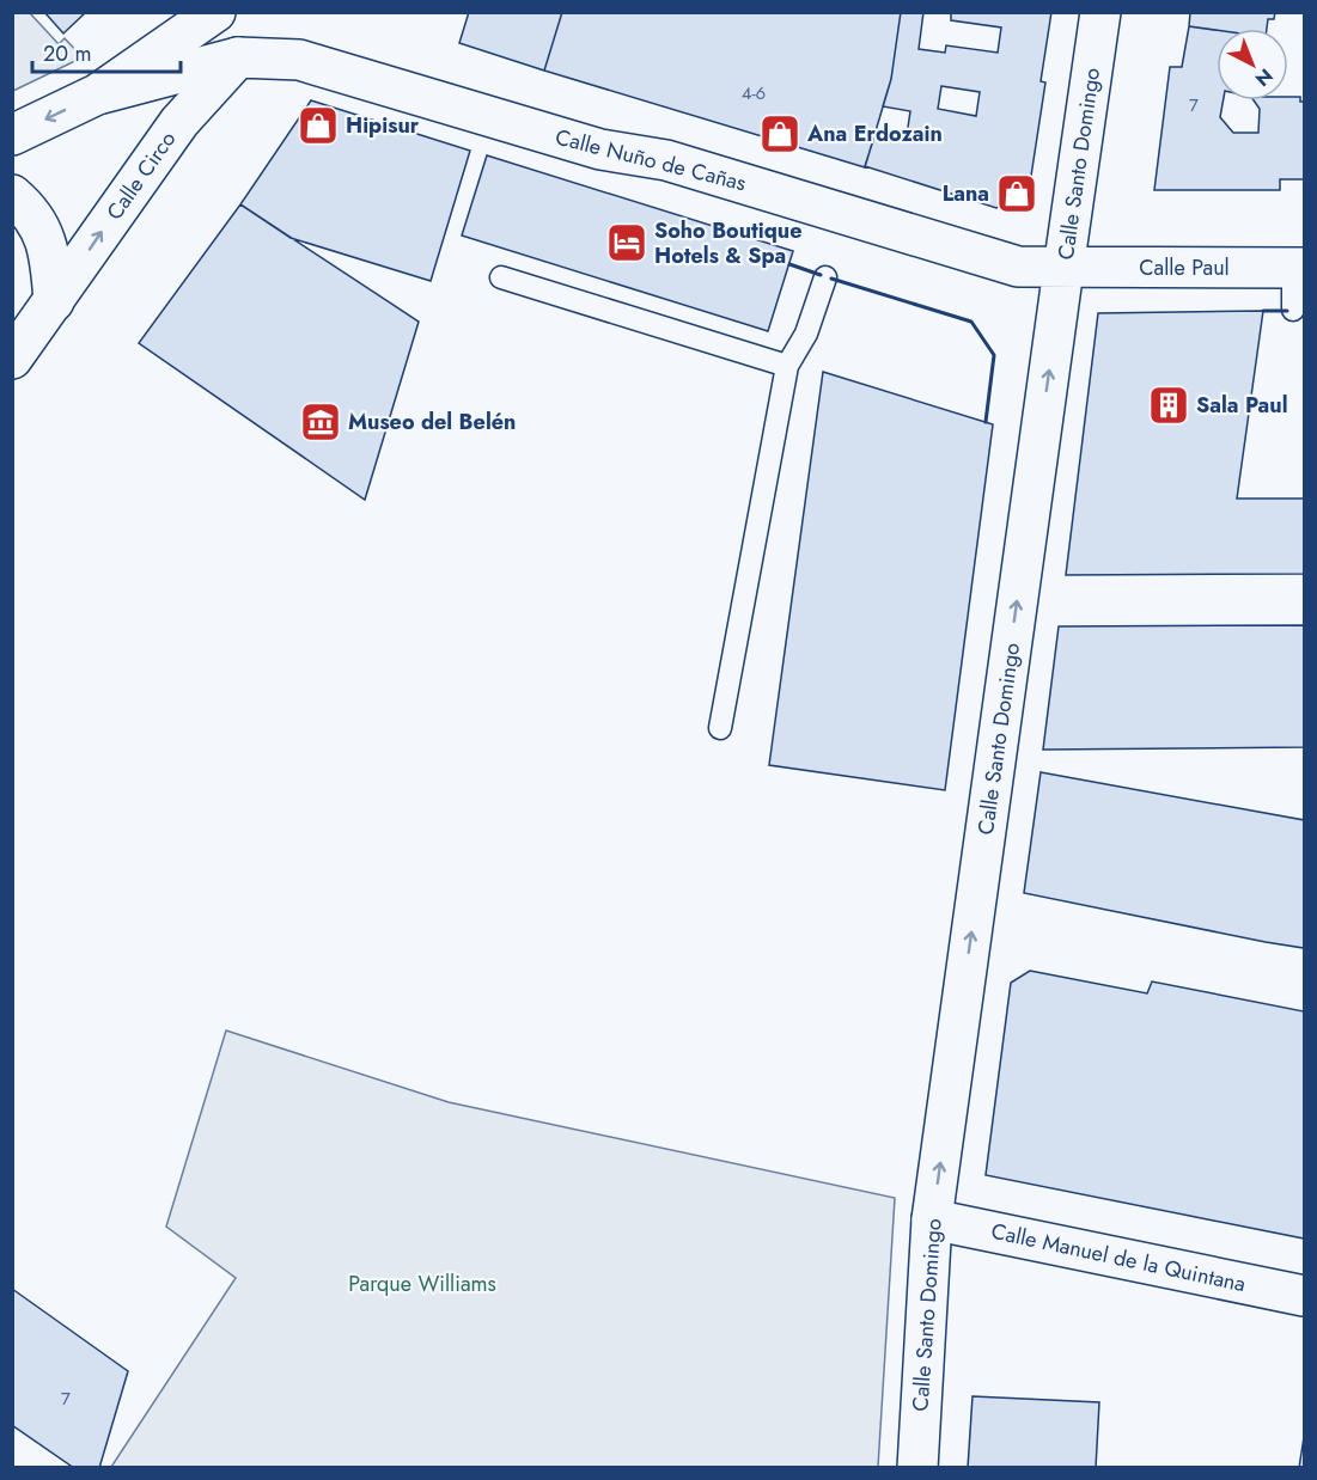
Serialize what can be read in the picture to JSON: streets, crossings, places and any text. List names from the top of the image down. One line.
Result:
{"streets":{"street":["Calle Nuño de Cañas","Calle Santo Domingo","Calle Circo","Calle Paul","Calle Manuel de la Quintana"]},"crossings":[["Calle Nuño de Cañas","Calle Santo Domingo"],["Calle Nuño de Cañas","Calle Circo"],["Calle Nuño de Cañas","Calle Paul"],["Calle Santo Domingo","Calle Paul"],["Calle Santo Domingo","Calle Manuel de la Quintana"]],"one_way":["Calle Santo Domingo"],"parks":["Parque Williams"],"places":{"shop":["Hipisur","Ana Erdozain","Lana"],"hotel":["Soho Boutique Hotels & Spa"],"building":["Sala Paul"],"museum":["Museo del Belén"]},"house_numbers":["4-6","7","7"],"scale_bar":"20 m","north":"bottom right"}
